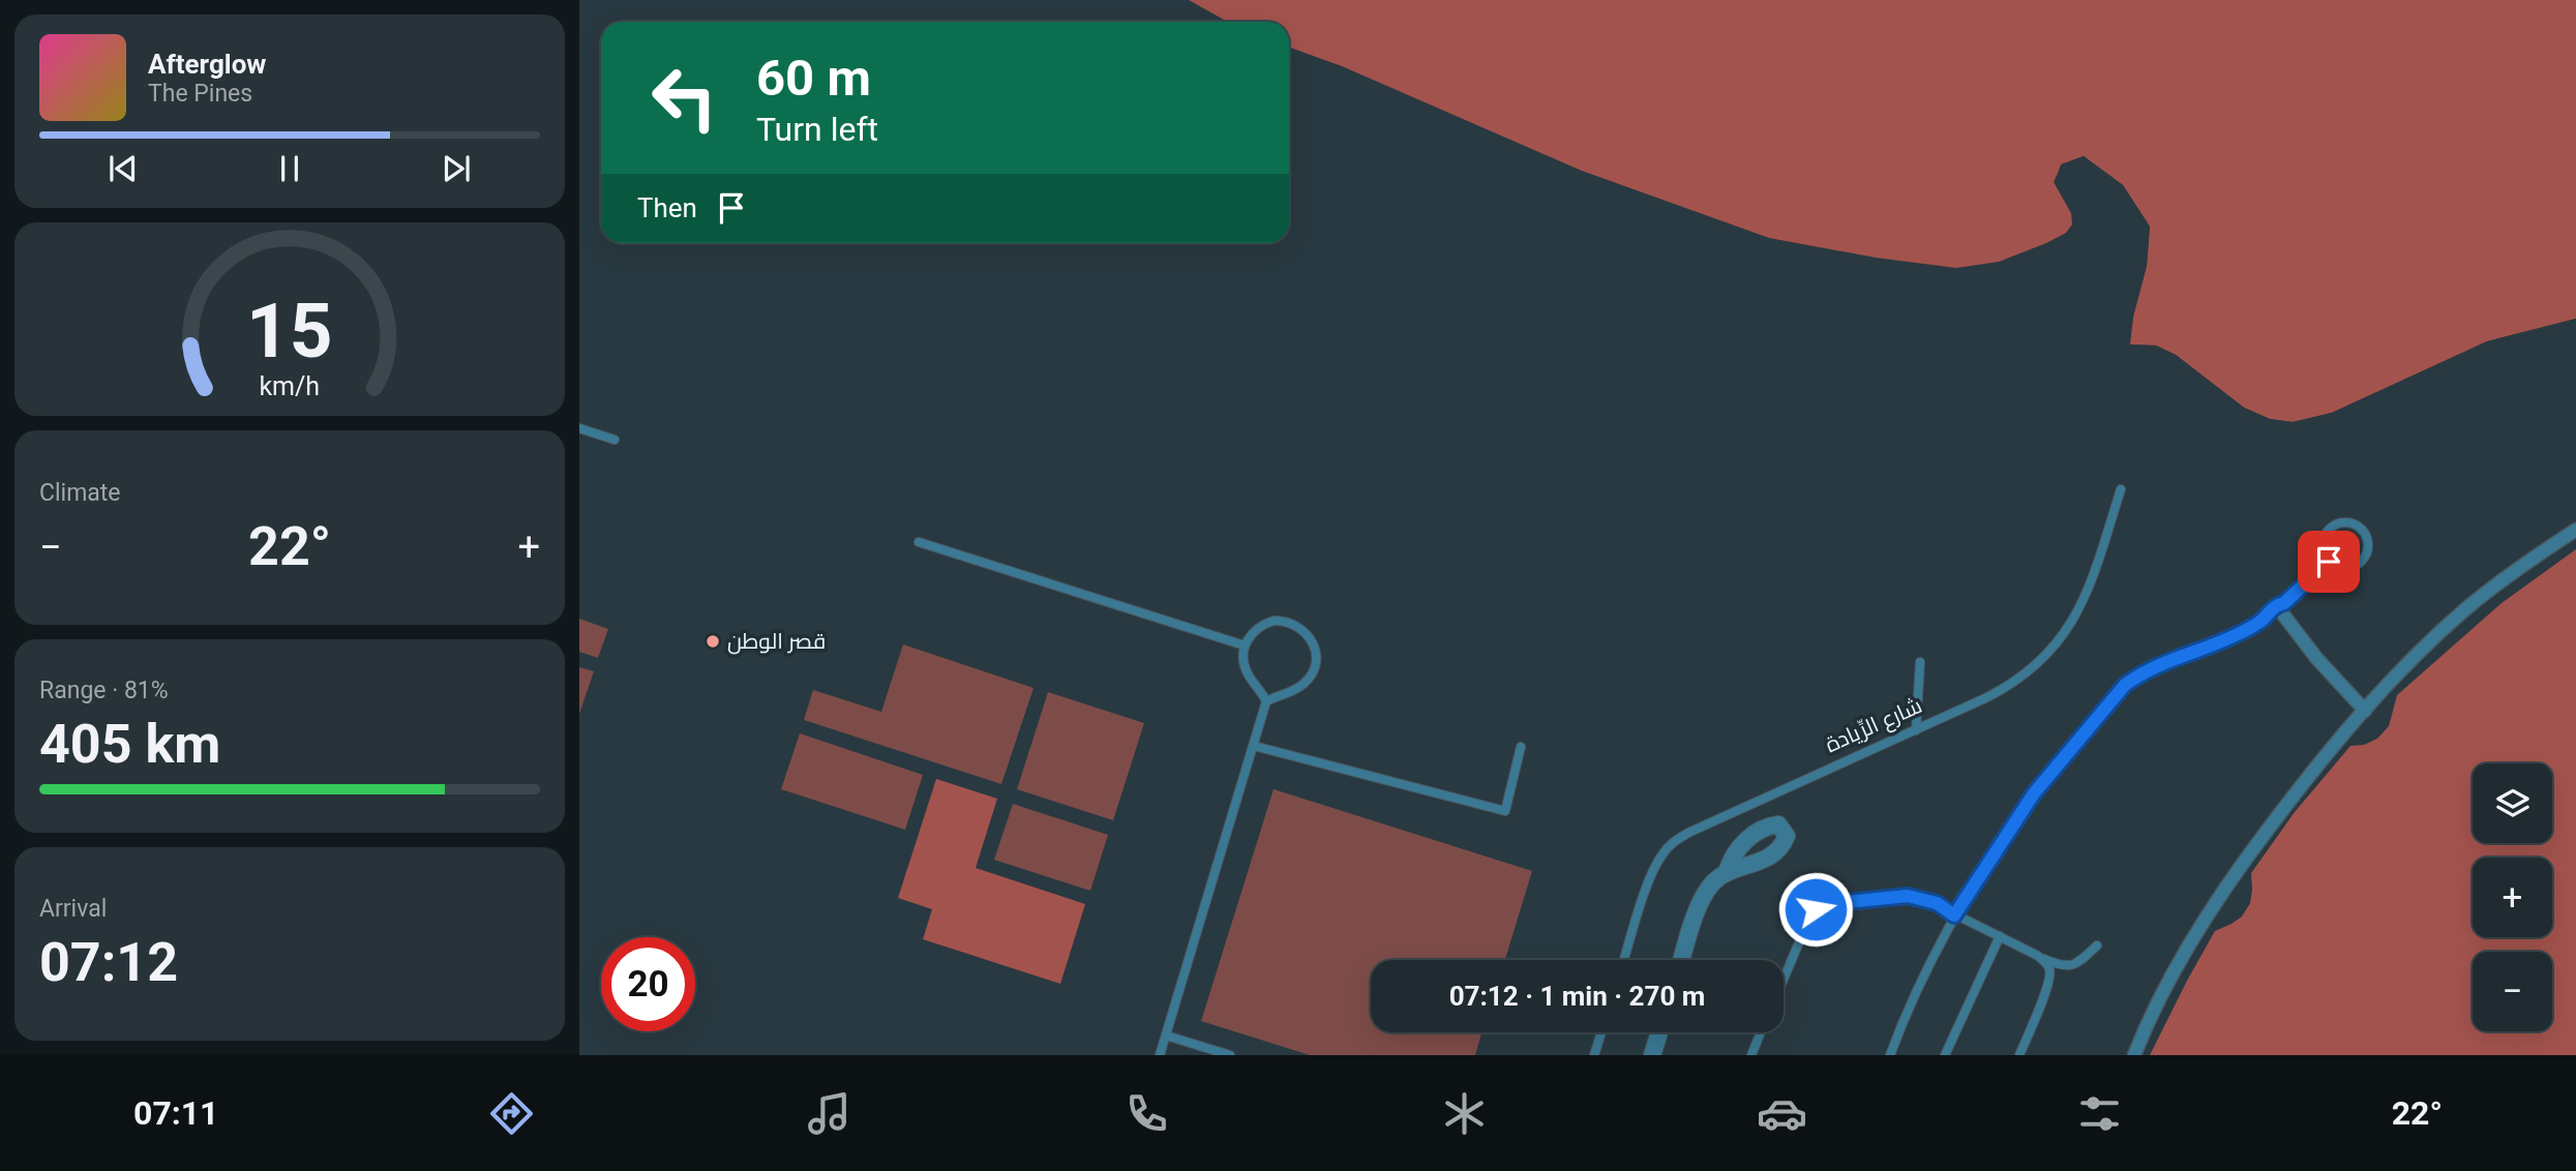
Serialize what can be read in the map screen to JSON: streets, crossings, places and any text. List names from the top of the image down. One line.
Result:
{"streets":{"lane":["شارع الرِّيادة"]},"places":["قصر الوطن"],"page":{"turn":["60 m","Turn left"],"song":["Afterglow","The Pines"],"then":"Then","tile":["Climate",["Range · 81%","405 km"],["Arrival","07:12"]],"heat":["−","22°","+"],"map_buttons":["+","−"],"limit":"20","trip":"07:12 · 1 min · 270 m","tabs":["07:11","22°"],"gauge":["15","km/h"]}}
